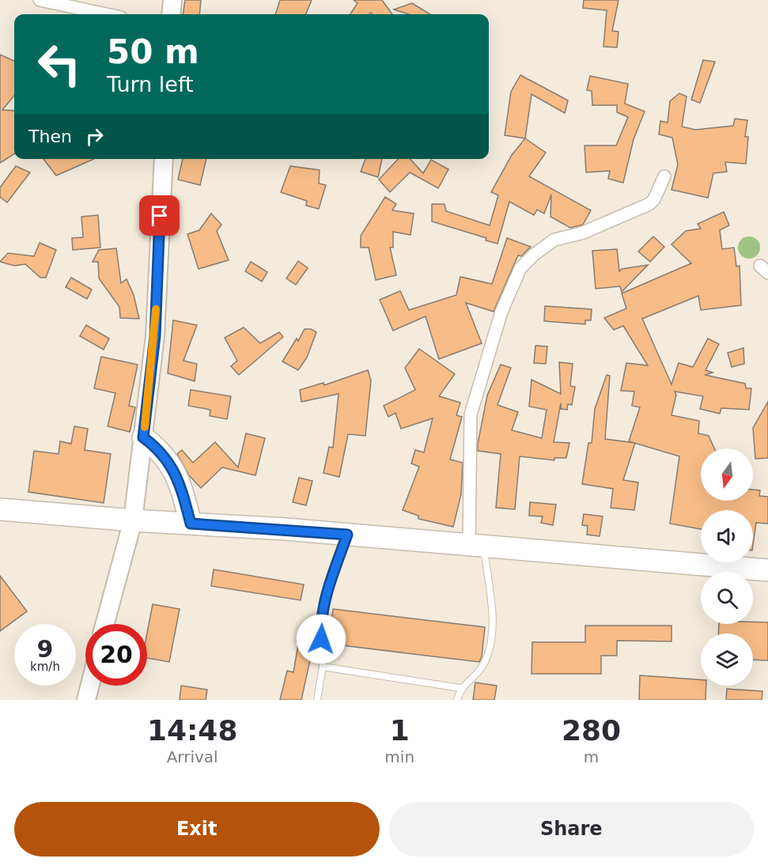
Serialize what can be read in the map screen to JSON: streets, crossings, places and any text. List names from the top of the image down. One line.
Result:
{"north":"bottom","page":{"turn":["50 m","Turn left"],"then":"Then","speed":"9 km/h","limit":"20","eta":["14:48","Arrival","1","min","280","m"],"buttons":["Exit","Share"]}}
